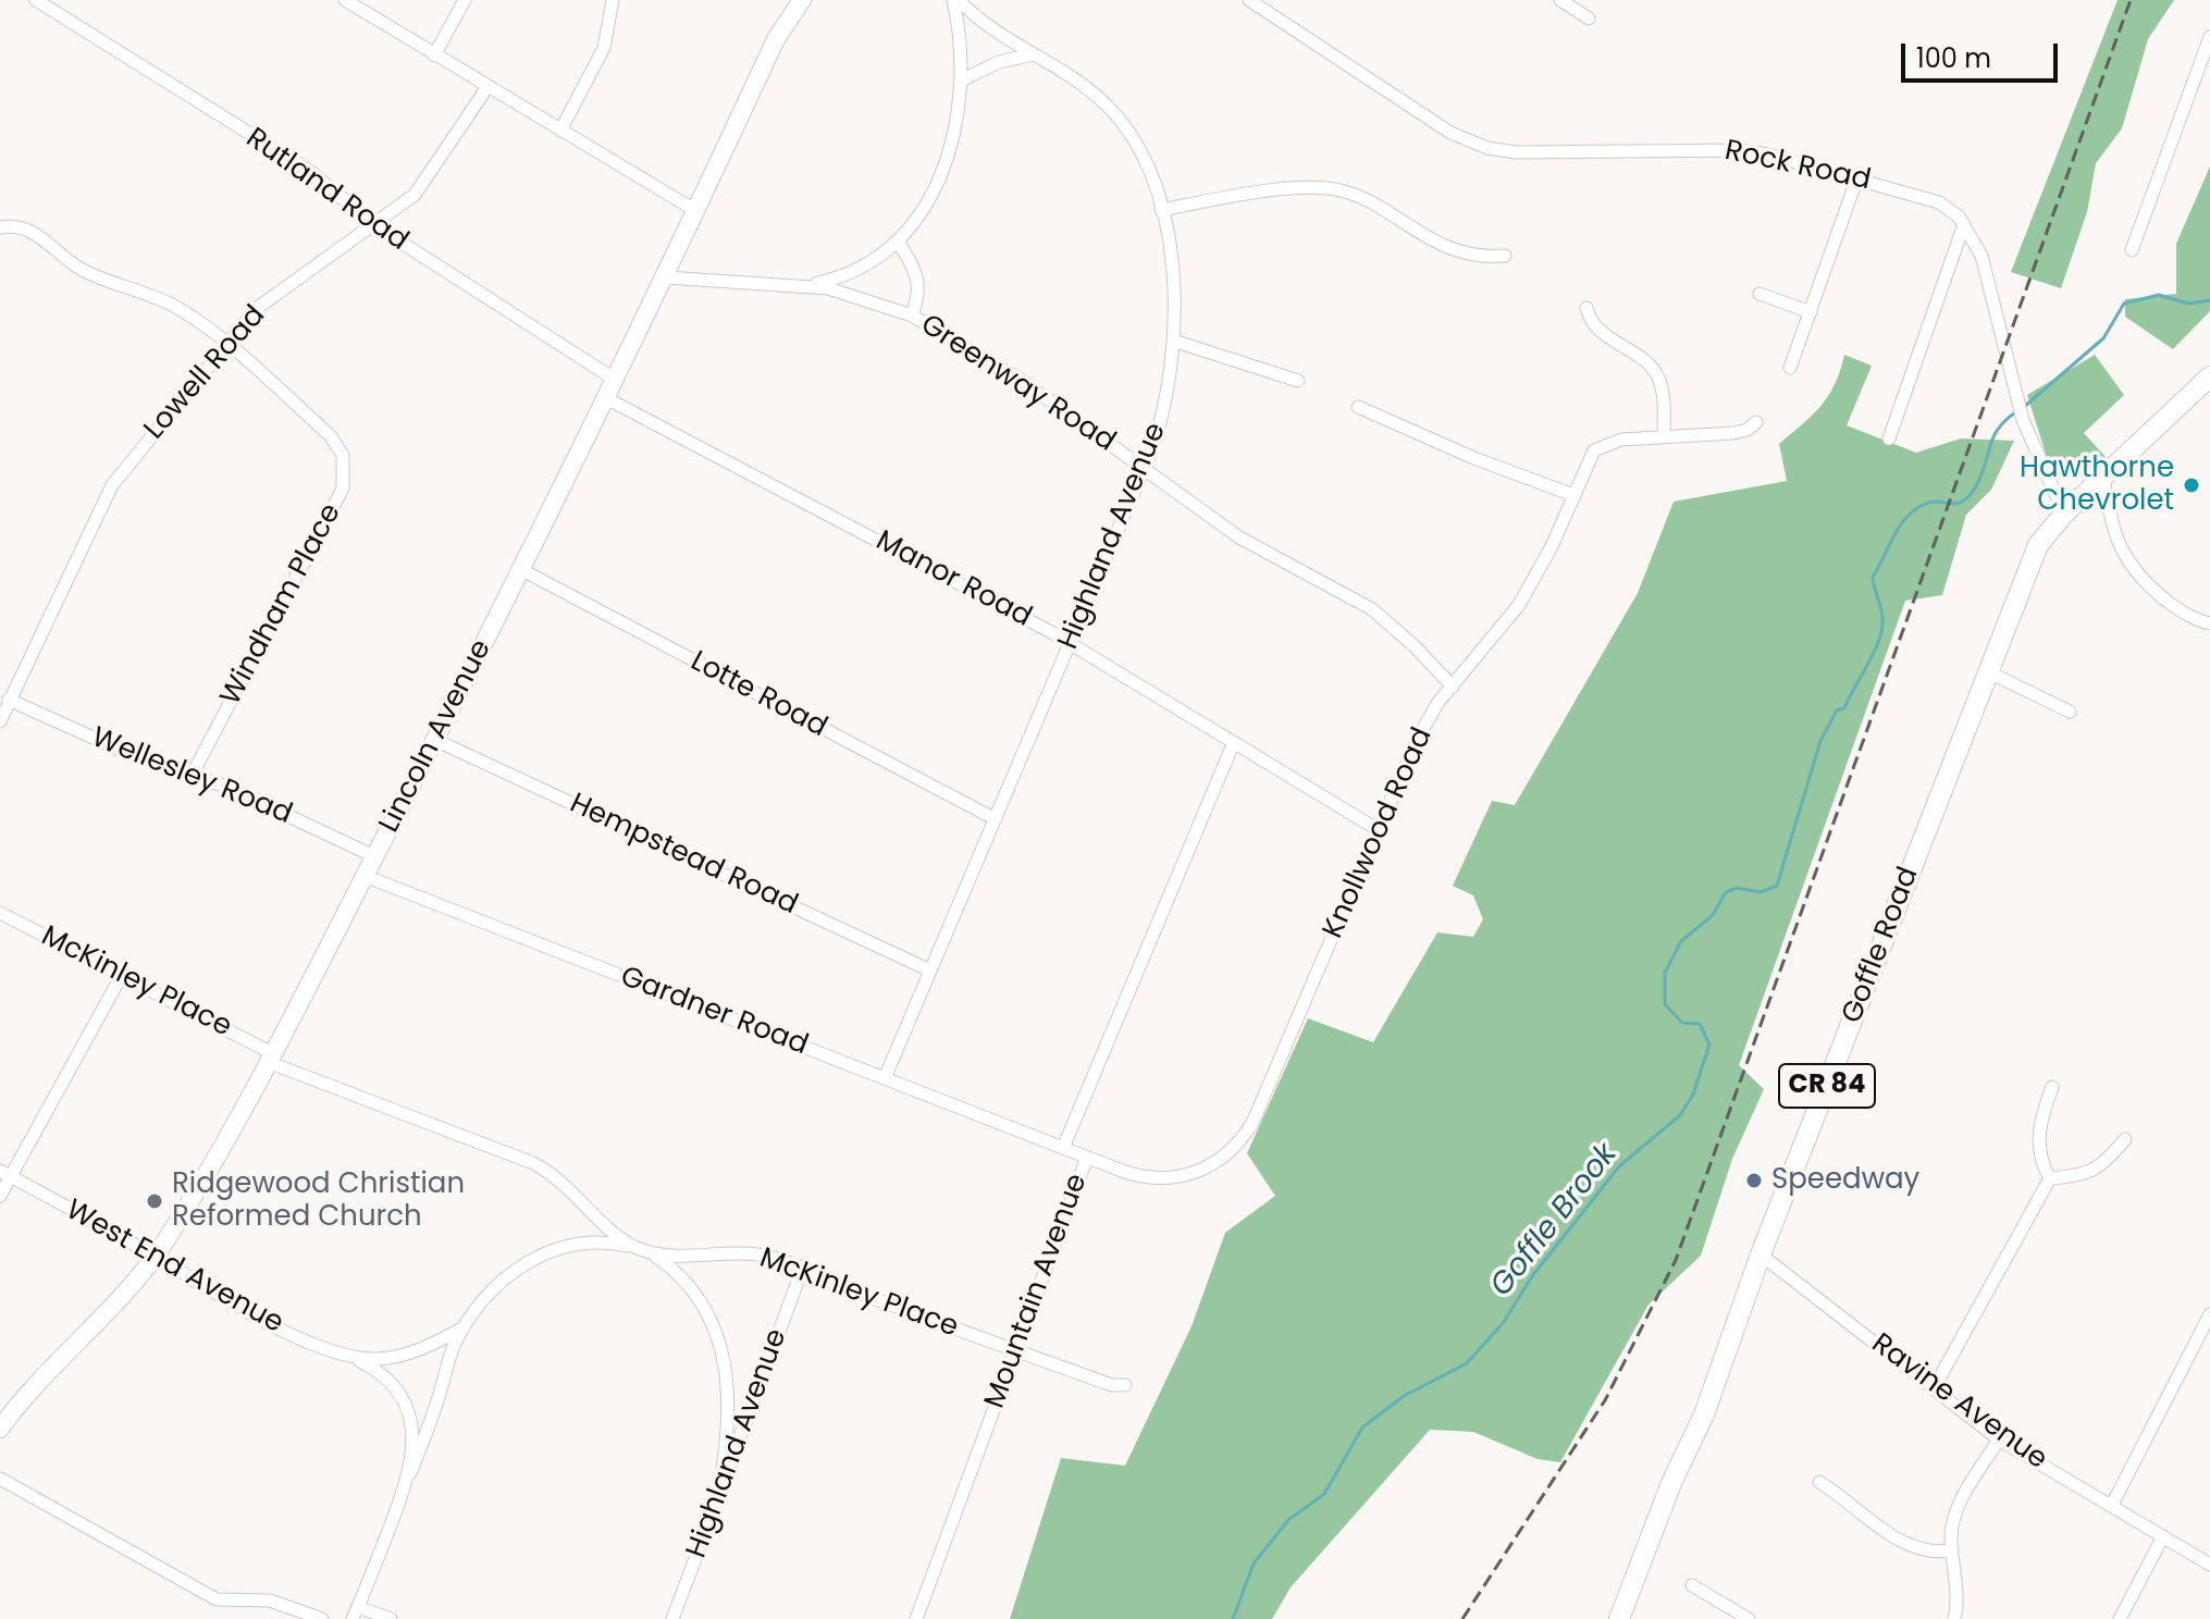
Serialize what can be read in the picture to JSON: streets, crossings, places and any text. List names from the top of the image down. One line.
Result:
{"streets":{"main road":["Lincoln Avenue","Goffle Road","CR 84"],"street":["Rock Road","Rutland Road","Lowell Road","Greenway Road","Highland Avenue","Manor Road","Windham Place","Lotte Road","Wellesley Road","Knollwood Road","Hempstead Road","McKinley Place","Gardner Road","West End Avenue","Mountain Avenue","Ravine Avenue"]},"crossings":[["Rock Road","Goffle Road"],["Rutland Road","Lowell Road"],["Rutland Road","Lincoln Avenue"],["Lowell Road","Windham Place"],["Lowell Road","Wellesley Road"],["Greenway Road","Highland Avenue"],["Greenway Road","Lincoln Avenue"],["Greenway Road","Knollwood Road"],["Highland Avenue","Manor Road"],["Highland Avenue","Lotte Road"],["Highland Avenue","Hempstead Road"],["Highland Avenue","McKinley Place"],["Highland Avenue","Gardner Road"],["Manor Road","Lincoln Avenue"],["Manor Road","Knollwood Road"],["Manor Road","Mountain Avenue"],["Windham Place","Wellesley Road"],["Lotte Road","Lincoln Avenue"],["Lincoln Avenue","Wellesley Road"],["Lincoln Avenue","Hempstead Road"],["Lincoln Avenue","McKinley Place"],["Lincoln Avenue","Gardner Road"],["Lincoln Avenue","West End Avenue"],["Knollwood Road","Mountain Avenue"],["Goffle Road","Ravine Avenue"],["McKinley Place","Mountain Avenue"],["Gardner Road","Mountain Avenue"]],"water":["Goffle Brook"],"places":["Hawthorne Chevrolet","Speedway","Ridgewood Christian Reformed Church"],"scale_bar":"100 m"}
